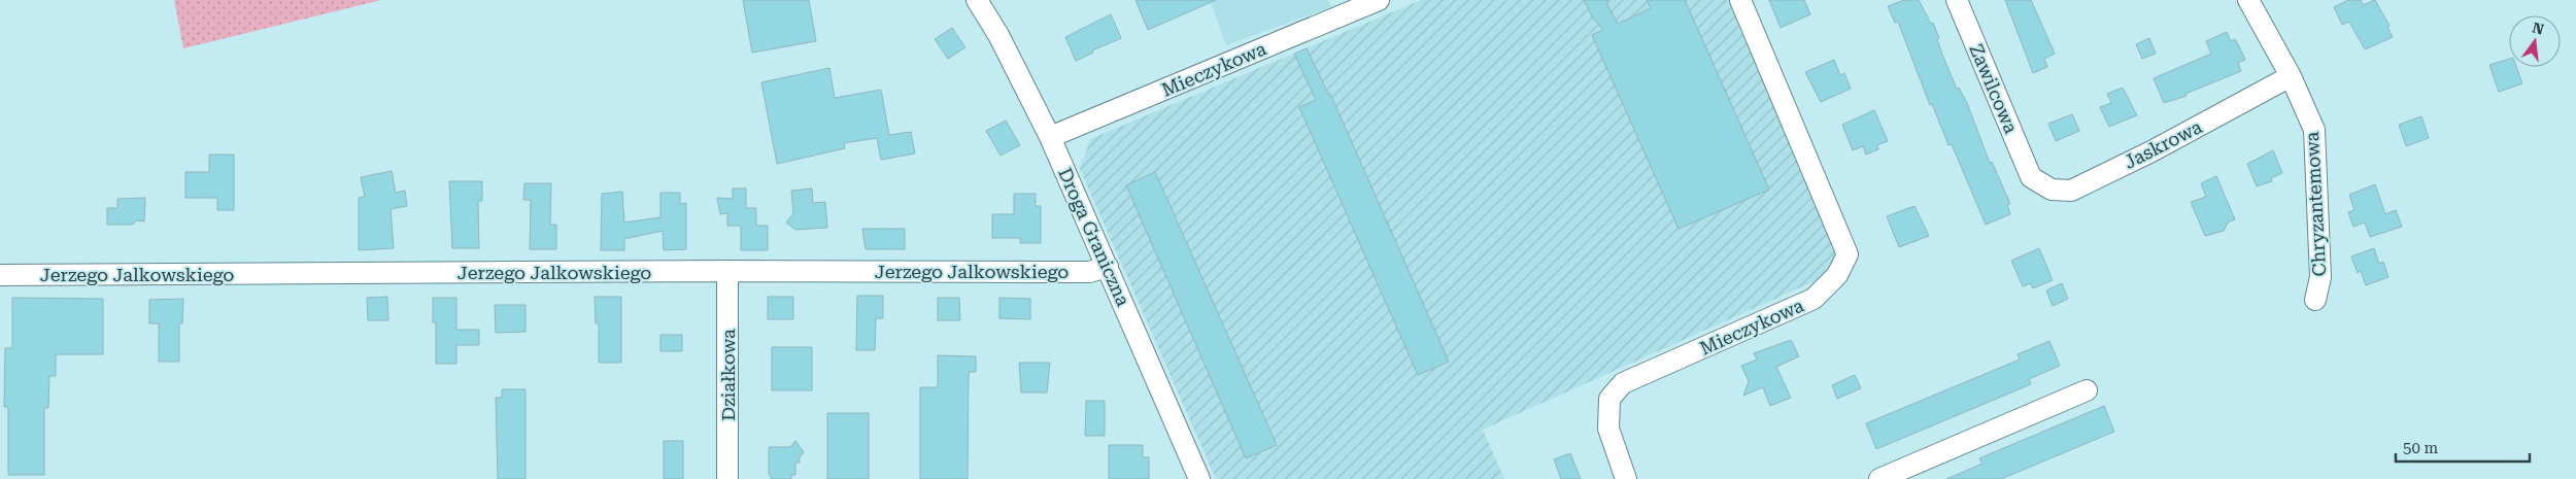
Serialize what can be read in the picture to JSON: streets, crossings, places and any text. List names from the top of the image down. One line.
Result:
{"streets":{"street":["Mieczykowa","Zawilcowa","Jaskrowa","Chryzantemowa","Droga Graniczna","Jerzego Jalkowskiego","Działkowa"]},"crossings":[["Mieczykowa","Droga Graniczna"],["Zawilcowa","Jaskrowa"],["Jaskrowa","Chryzantemowa"],["Droga Graniczna","Jerzego Jalkowskiego"],["Jerzego Jalkowskiego","Działkowa"]],"scale_bar":"50 m","north":"top"}
